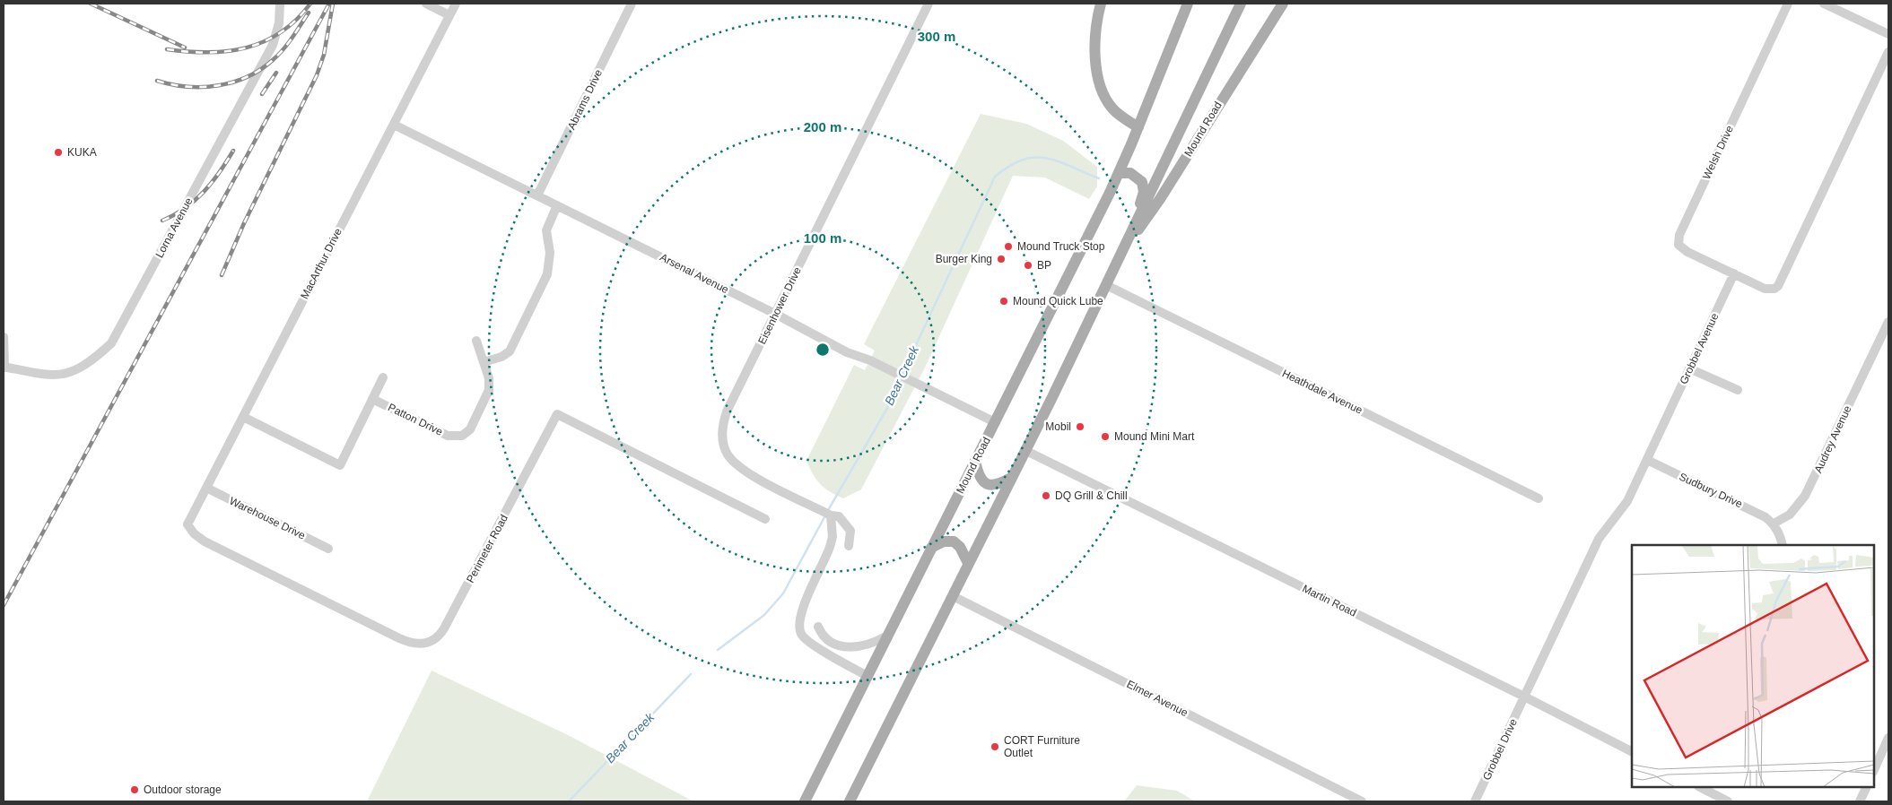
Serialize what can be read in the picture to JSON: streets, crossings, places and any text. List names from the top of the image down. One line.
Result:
{"streets":{"main road":["Mound Road"],"street":["Abrams Drive","Welsh Drive","Lorna Avenue","MacArthur Drive","Arsenal Avenue","Eisenhower Drive","Grobbel Avenue","Heathdale Avenue","Patton Drive","Audrey Avenue","Sudbury Drive","Warehouse Drive","Perimeter Road","Martin Road","Elmer Avenue","Grobbel Drive"]},"crossings":[["Abrams Drive","Arsenal Avenue"],["Mound Road","Arsenal Avenue"],["Mound Road","Heathdale Avenue"],["Mound Road","Martin Road"],["Mound Road","Elmer Avenue"],["Welsh Drive","Grobbel Avenue"],["MacArthur Drive","Arsenal Avenue"],["MacArthur Drive","Warehouse Drive"],["MacArthur Drive","Perimeter Road"],["Arsenal Avenue","Eisenhower Drive"],["Grobbel Avenue","Sudbury Drive"],["Grobbel Avenue","Martin Road"],["Grobbel Avenue","Grobbel Drive"],["Audrey Avenue","Sudbury Drive"],["Martin Road","Grobbel Drive"]],"water":["Bear Creek"],"places":["KUKA","Mound Truck Stop","Burger King","BP","Mound Quick Lube","Mobil","Mound Mini Mart","DQ Grill & Chill","CORT Furniture Outlet","Outdoor storage"],"rings":["300 m","200 m","100 m"]}
